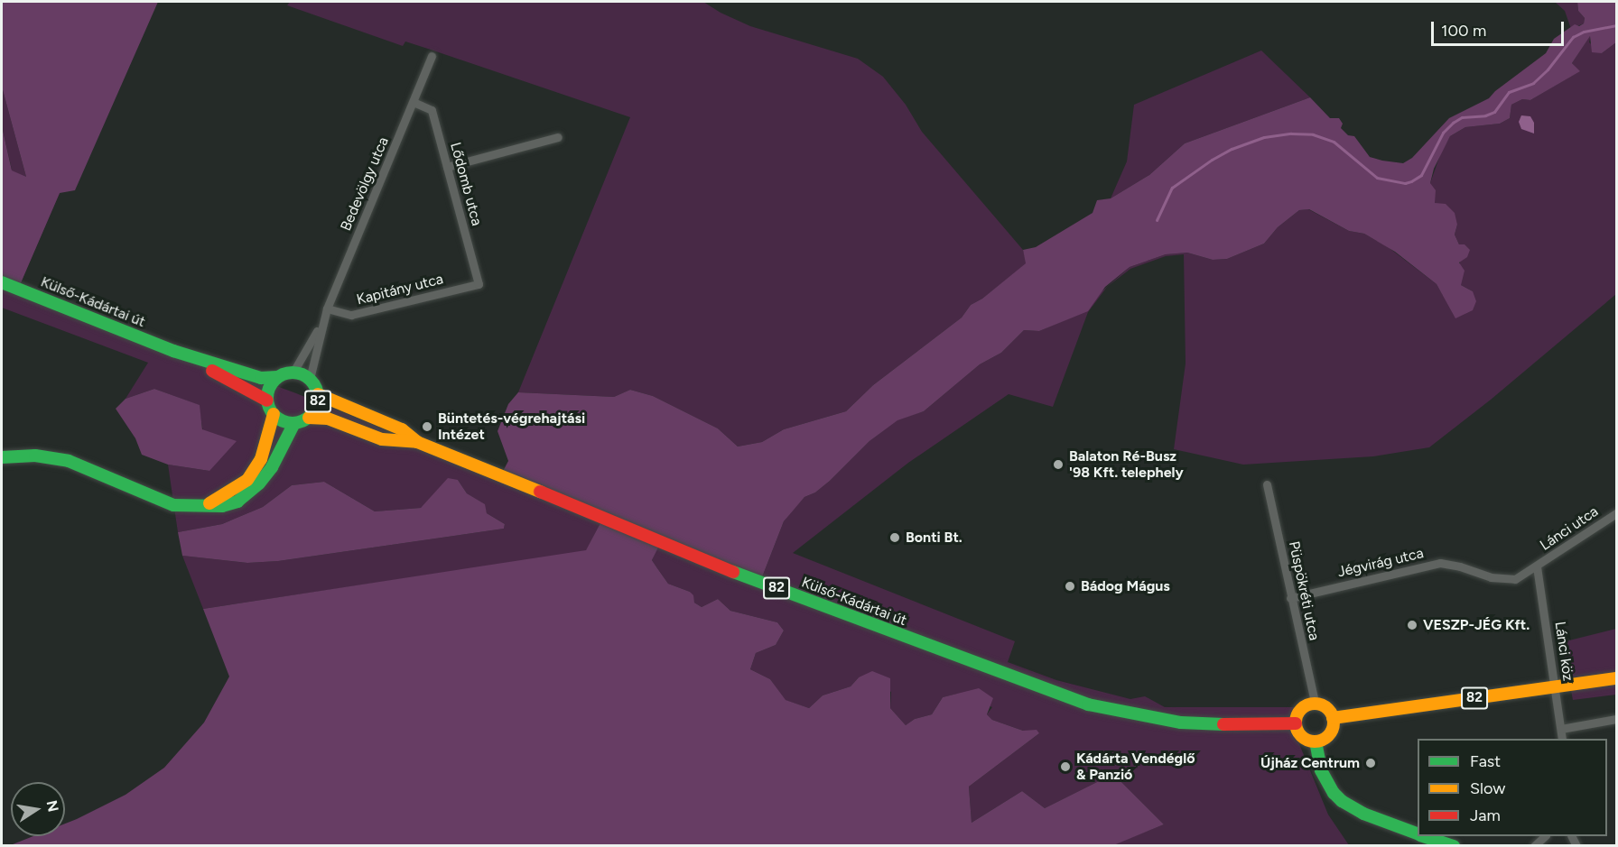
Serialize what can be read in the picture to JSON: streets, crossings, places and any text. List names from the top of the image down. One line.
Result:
{"streets":{"main road":["Külső-Kádártai út","82"],"street":["Bedevölgy utca","Lődomb utca","Kapitány utca","Lánci utca","Jégvirág utca","Püspökréti utca","Lánci köz"]},"crossings":[["Bedevölgy utca","Lődomb utca"],["Bedevölgy utca","Kapitány utca"],["Bedevölgy utca","Külső-Kádártai út"],["Bedevölgy utca","82"],["Lődomb utca","Kapitány utca"],["Külső-Kádártai út","82"],["Külső-Kádártai út","Püspökréti utca"],["82","Püspökréti utca"],["82","Lánci köz"],["Lánci utca","Jégvirág utca"],["Lánci utca","Lánci köz"],["Jégvirág utca","Püspökréti utca"],["Jégvirág utca","Lánci köz"]],"places":["Büntetés-végrehajtási Intézet","Balaton Ré-Busz '98 Kft. telephely","Bonti Bt.","Bádog Mágus","VESZP-JÉG Kft.","Újház Centrum","Kádárta Vendéglő & Panzió"],"legend":["Fast","Slow","Jam"],"scale_bar":"100 m","north":"right"}
